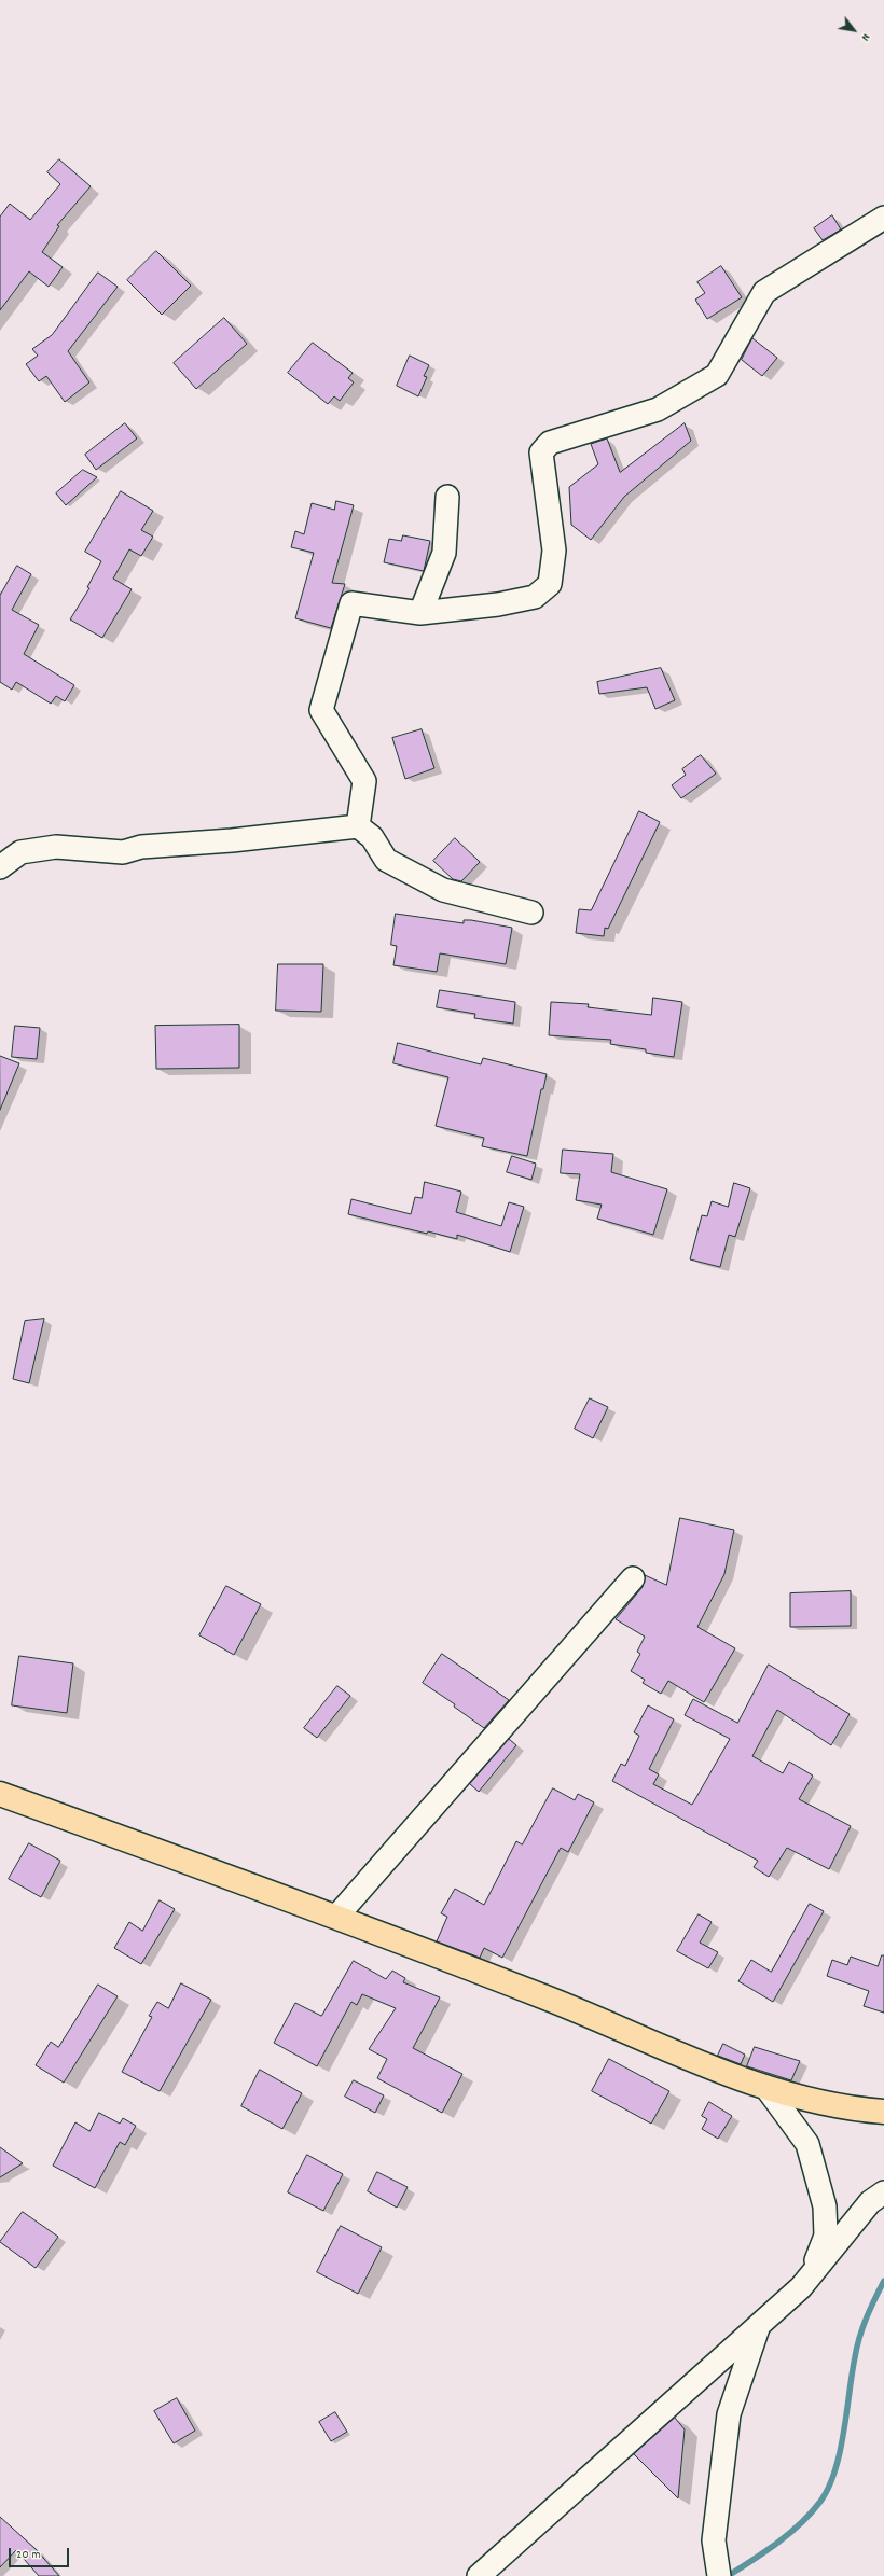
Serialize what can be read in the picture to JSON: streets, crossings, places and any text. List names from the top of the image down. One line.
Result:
{"scale_bar":"20 m","north":"bottom right"}
